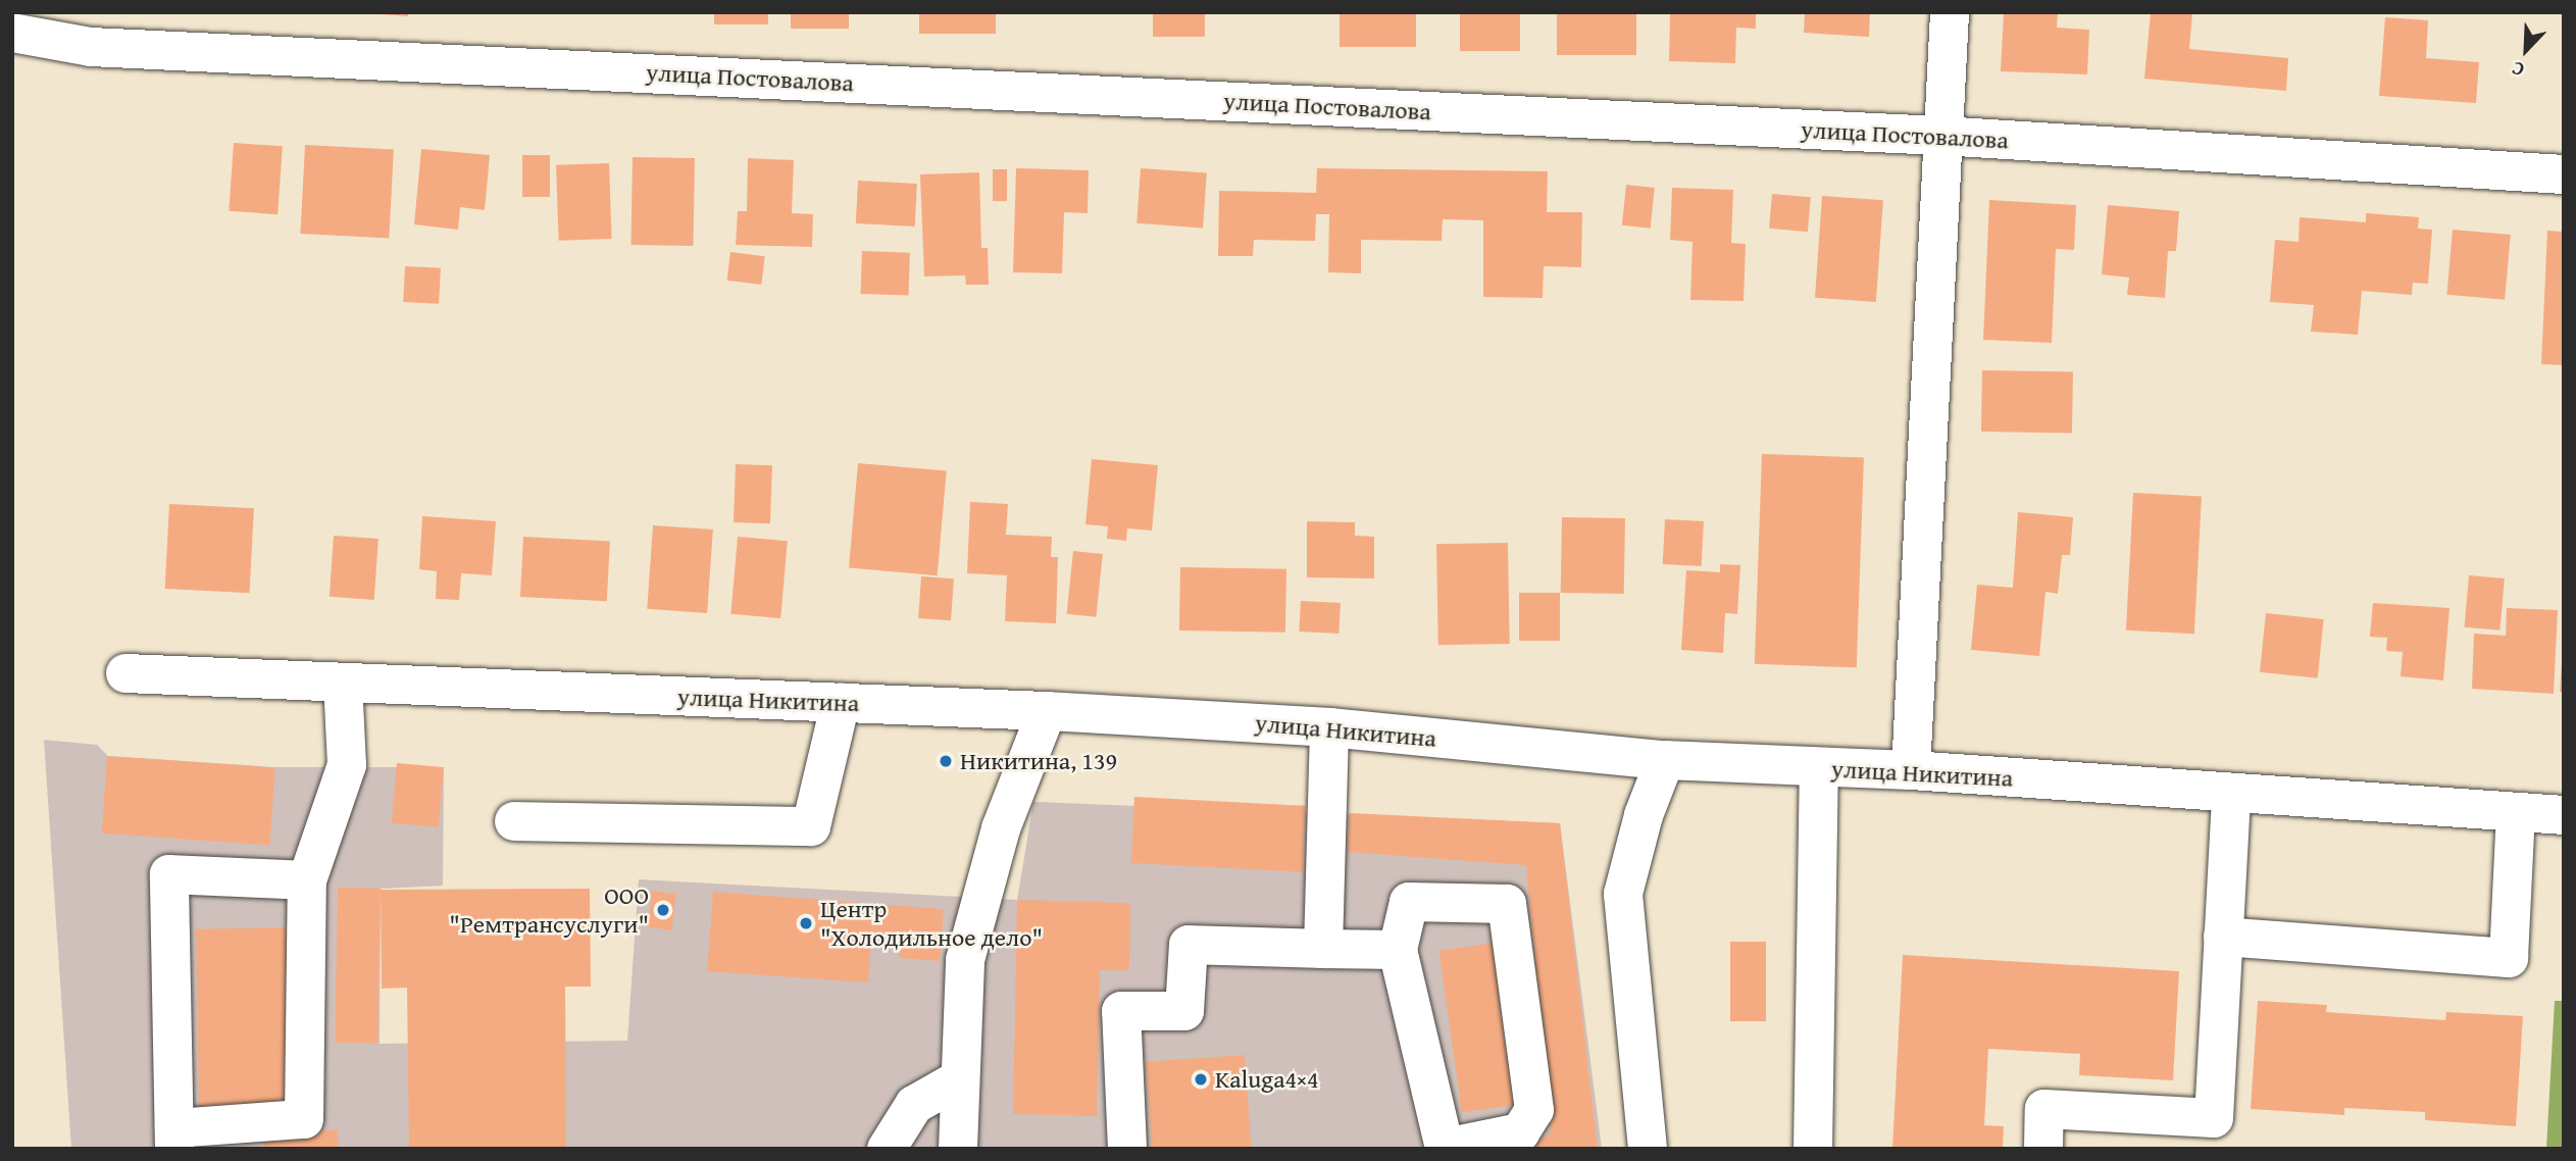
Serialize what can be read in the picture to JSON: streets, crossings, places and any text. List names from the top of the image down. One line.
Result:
{"streets":{"street":["улица Постовалова","улица Никитина"]},"places":["Никитина, 139","ООО \"Ремтрансуслуги\"","Центр \"Холодильное дело\"","Kaluga4×4"],"north":"bottom left"}
